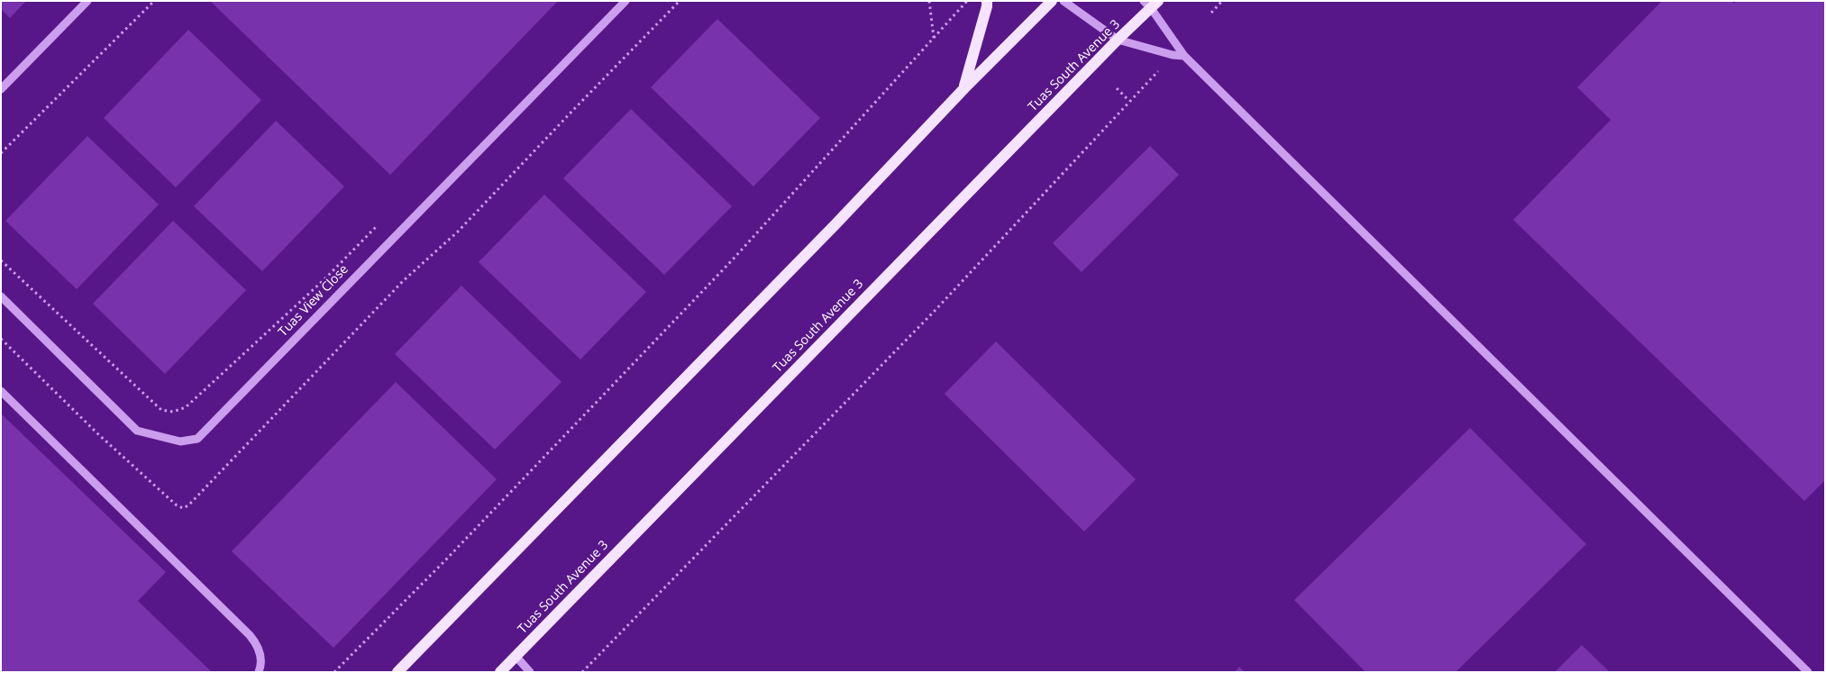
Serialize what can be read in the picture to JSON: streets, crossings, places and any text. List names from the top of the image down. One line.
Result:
{"streets":{"main road":["Tuas South Avenue 3"],"street":["Tuas View Close"]}}
